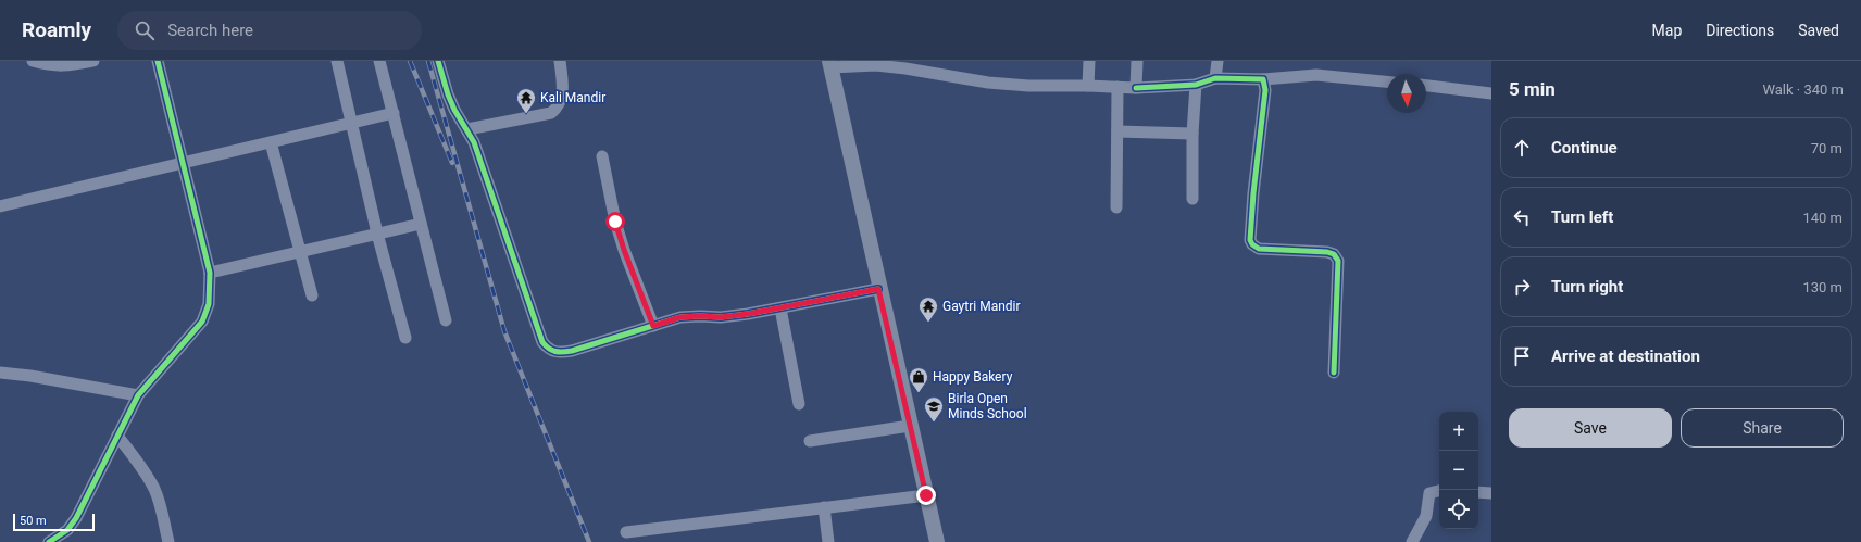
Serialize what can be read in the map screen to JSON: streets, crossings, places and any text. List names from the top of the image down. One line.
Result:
{"places":{"temple":["Kali Mandir","Gaytri Mandir"],"shop":["Happy Bakery"],"school or university":["Birla Open Minds School"]},"scale_bar":"50 m","north":"bottom","page":{"header":"Roamly","search":"Search here","nav":["Map","Directions","Saved"],"heading":["5 min","Walk · 340 m"],"list":[["Continue","70 m"],["Turn left","140 m"],["Turn right","130 m"],"Arrive at destination"],"buttons":["Save","Share"],"map_buttons":["+","−"],"scale":"50 m"}}
